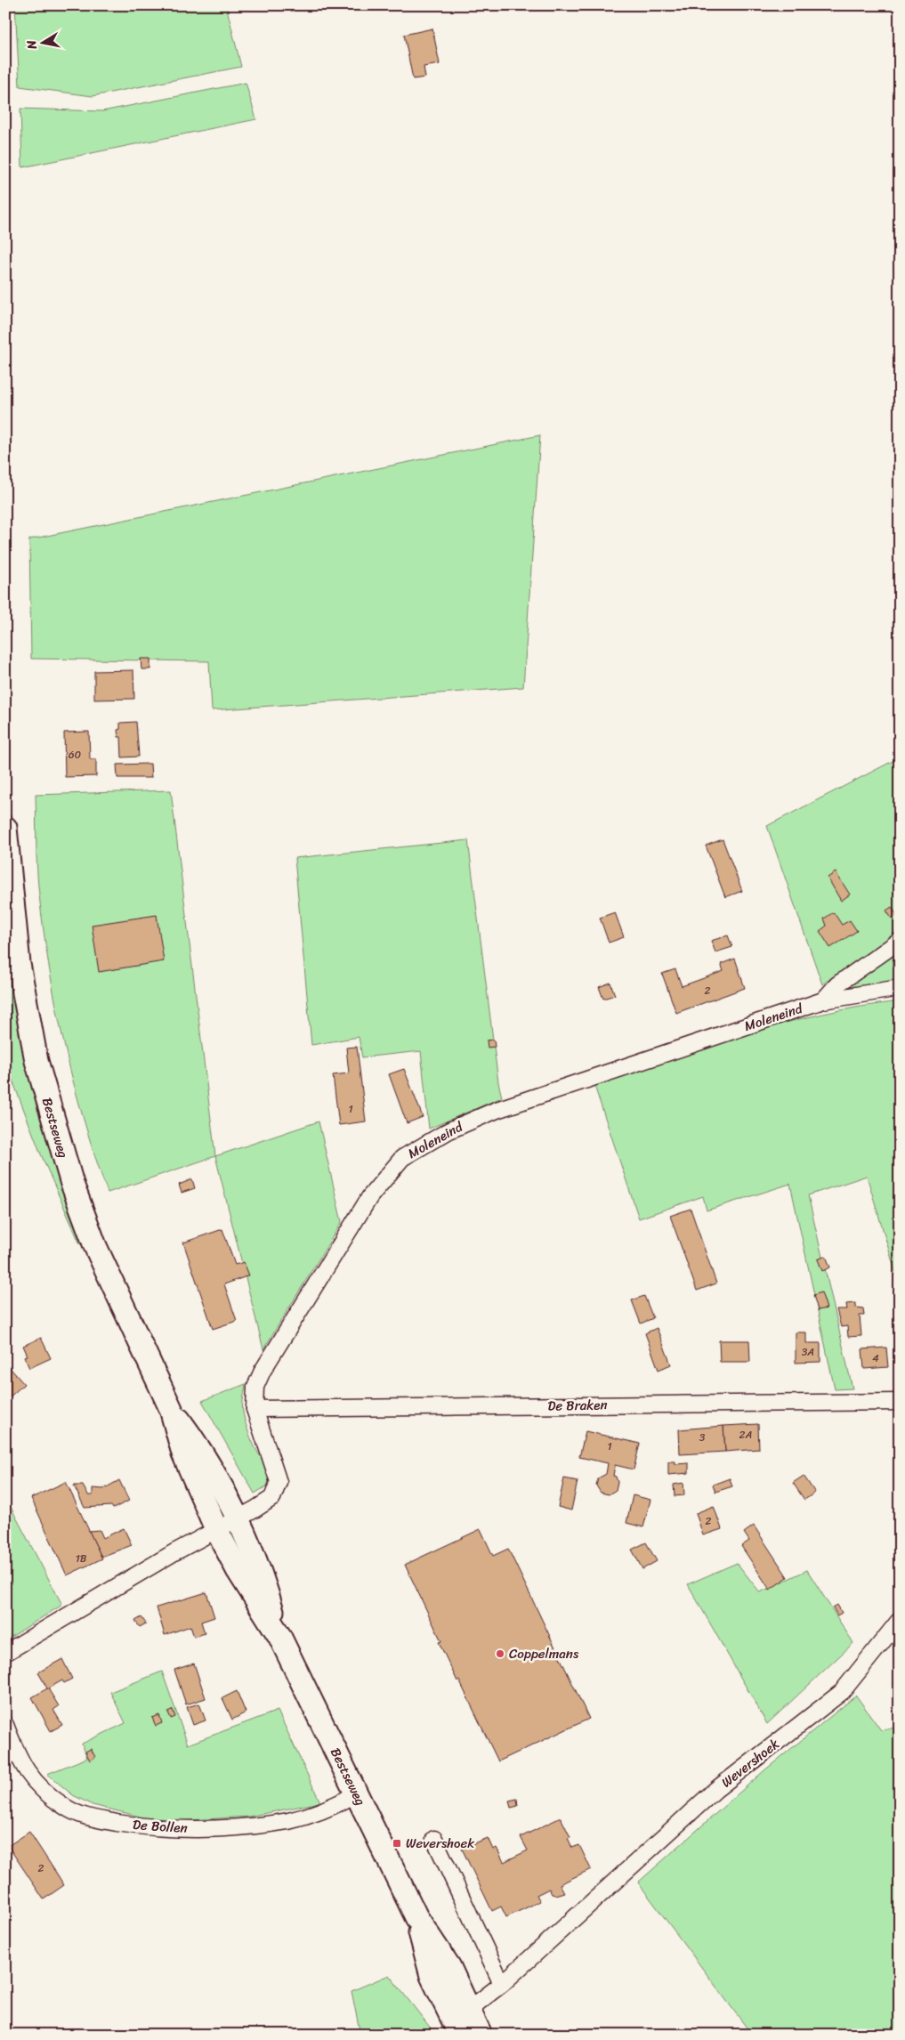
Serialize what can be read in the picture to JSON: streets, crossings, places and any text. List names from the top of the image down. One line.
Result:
{"streets":{"main road":["Bestseweg"],"street":["Moleneind","De Braken","Wevershoek","De Bollen"]},"crossings":[["Moleneind","Bestseweg"],["Moleneind","De Braken"],["Bestseweg","Wevershoek"],["Bestseweg","De Bollen"]],"places":{"other":["Coppelmans"],"transit":["Wevershoek"]},"house_numbers":["60","2","1","3A","4","2A","3","1","2","1B","2"],"north":"left"}
